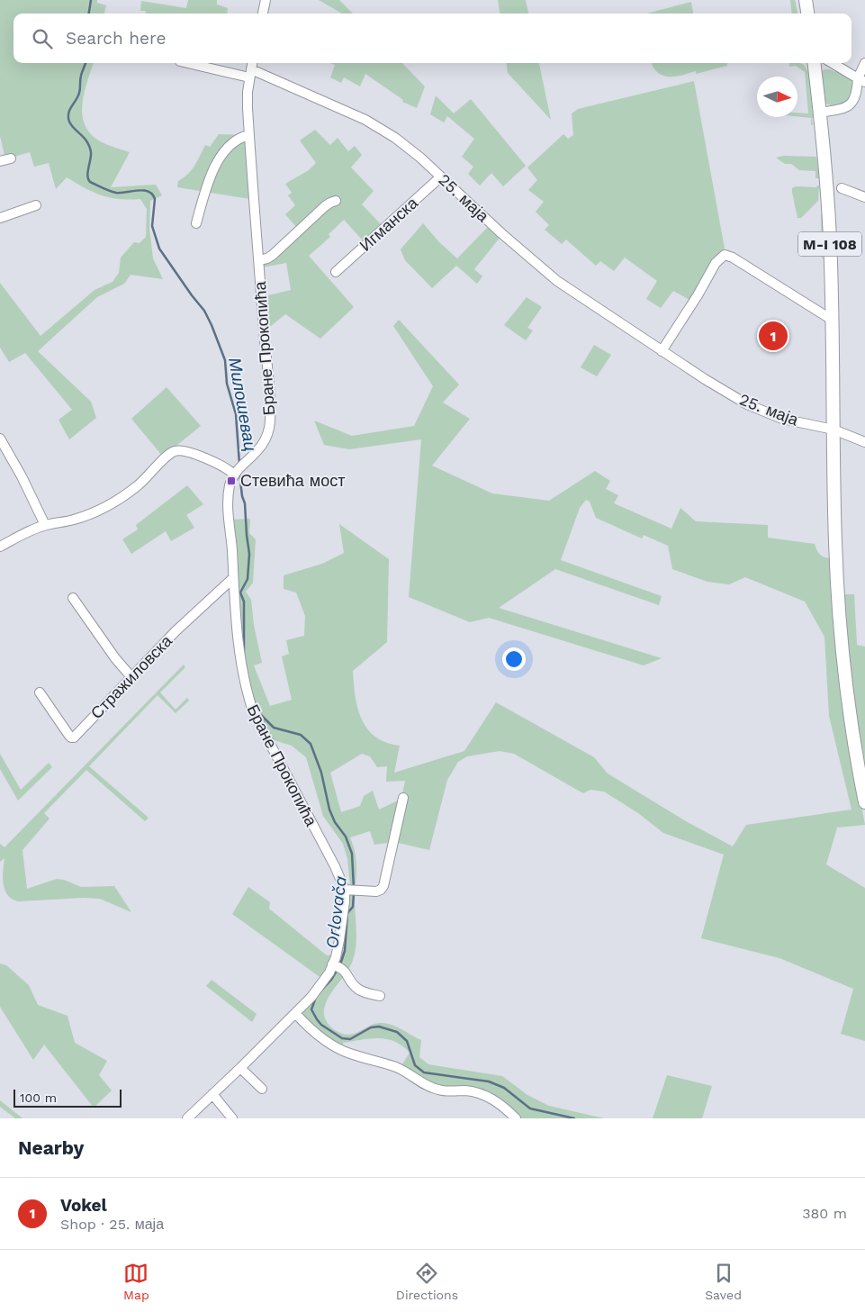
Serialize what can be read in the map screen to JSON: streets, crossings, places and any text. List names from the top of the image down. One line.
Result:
{"streets":{"main road":["M-I 108"],"street":["25. маја","Игманска","Бране Прокопића","Стражиловска"]},"crossings":[["25. маја","Игманска"],["25. маја","M-I 108"],["25. маја","Бране Прокопића"],["Бране Прокопића","Стражиловска"]],"water":["Милошевац","Orlovača"],"places":{"transit":["Стевића мост"]},"scale_bar":"100 m","north":"right","page":{"search":"Search here","pins":"1","scale":"100 m","heading":"Nearby","list":[{"mark":"1","name":"Vokel","note":"Shop · 25. маја","value":"380 m"}],"nav":["Map","Directions","Saved"]}}
